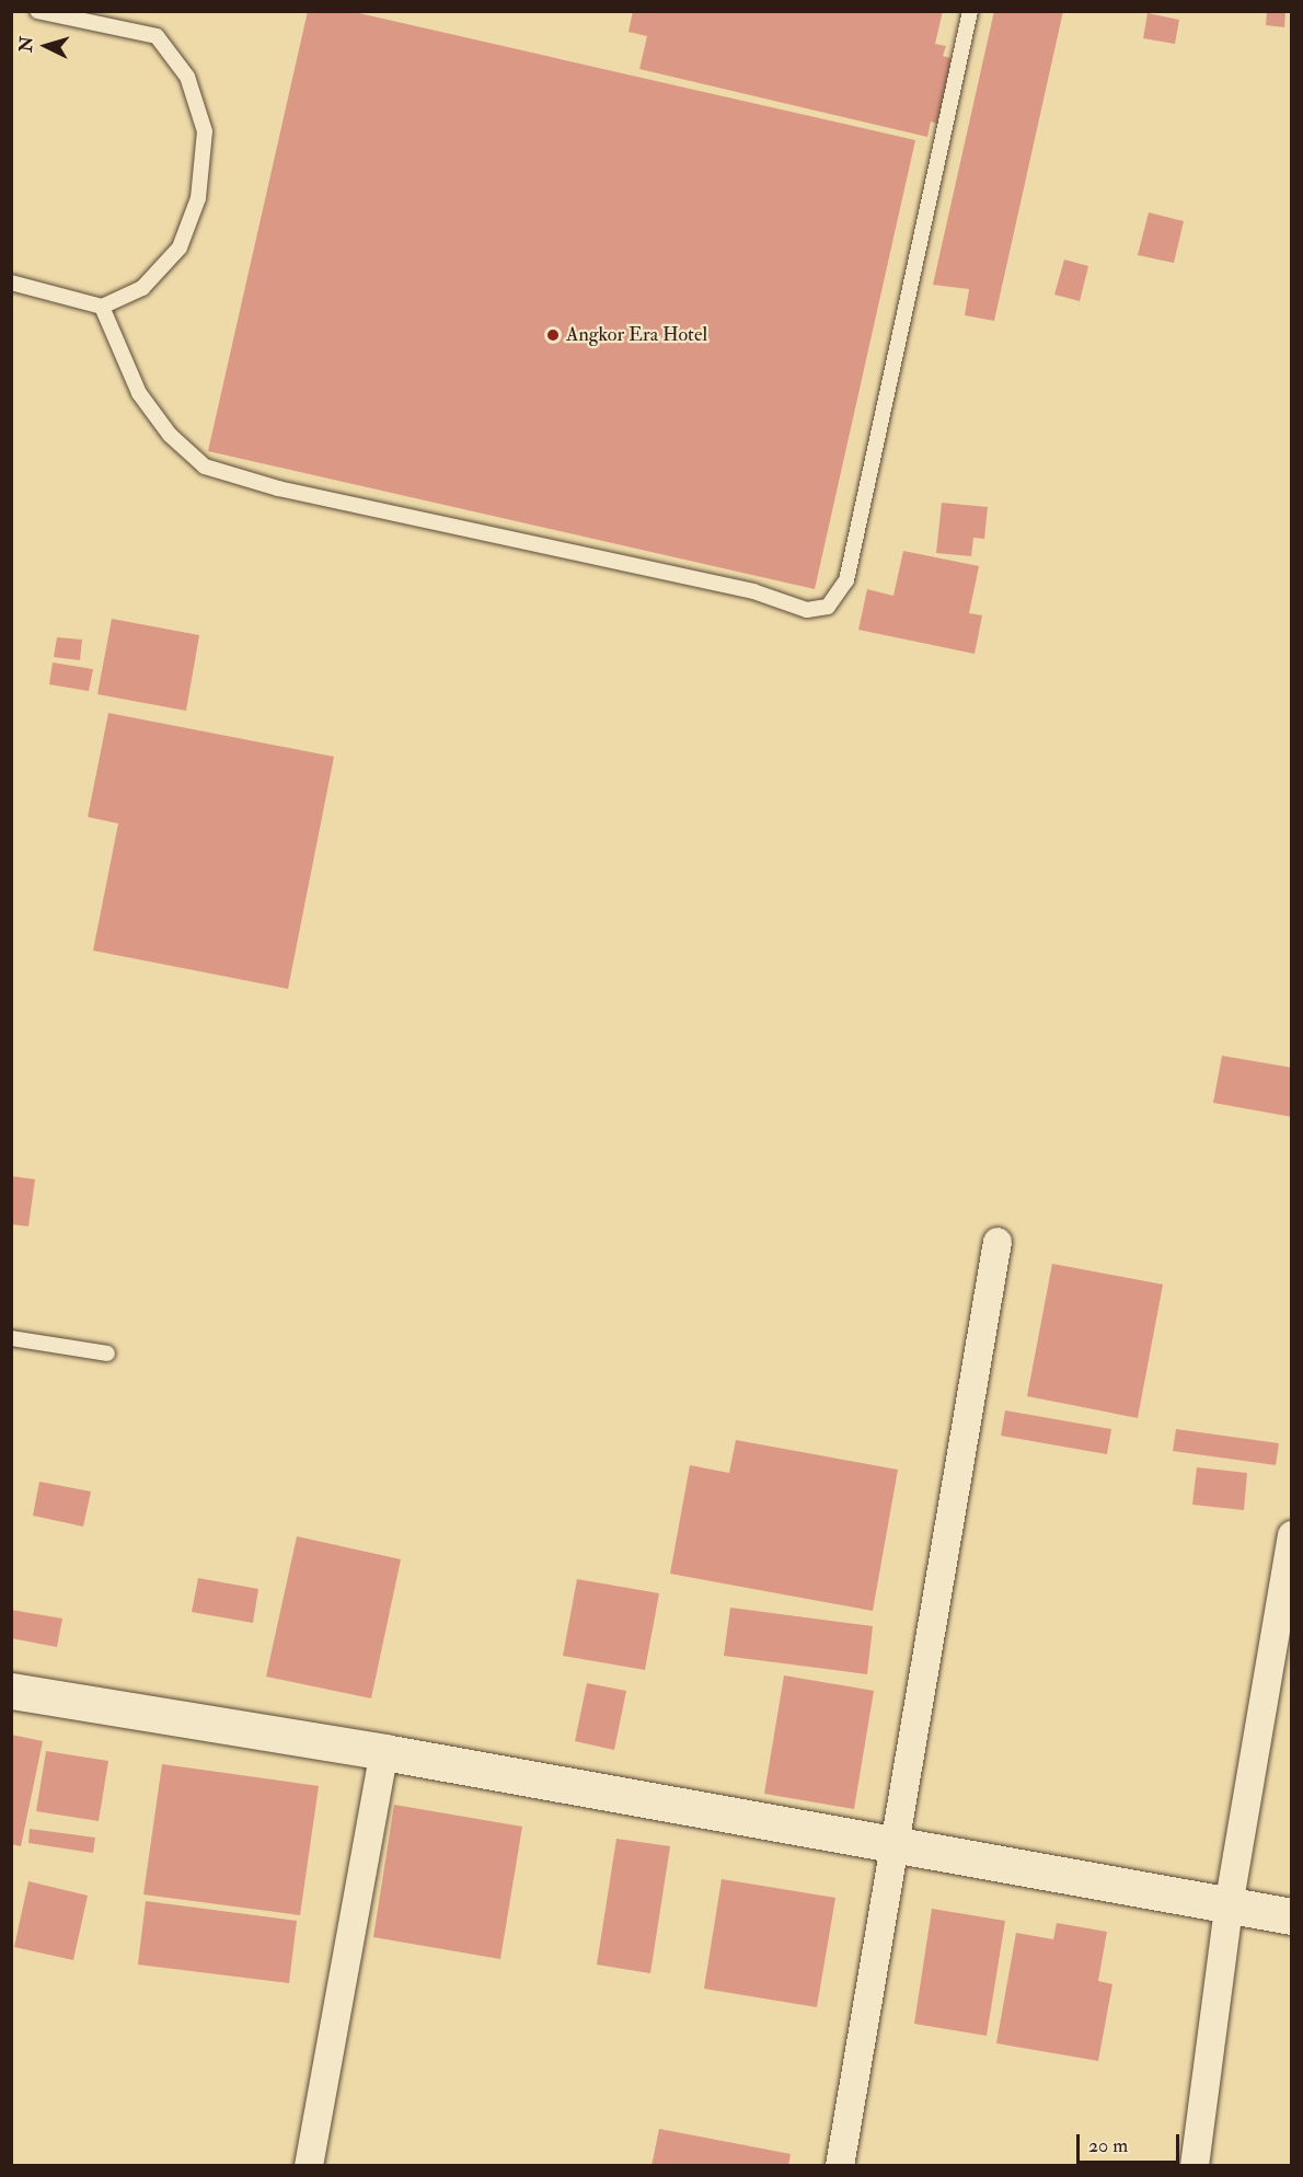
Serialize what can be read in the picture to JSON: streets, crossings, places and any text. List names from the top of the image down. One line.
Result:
{"places":["Angkor Era Hotel"],"scale_bar":"20 m","north":"left"}
